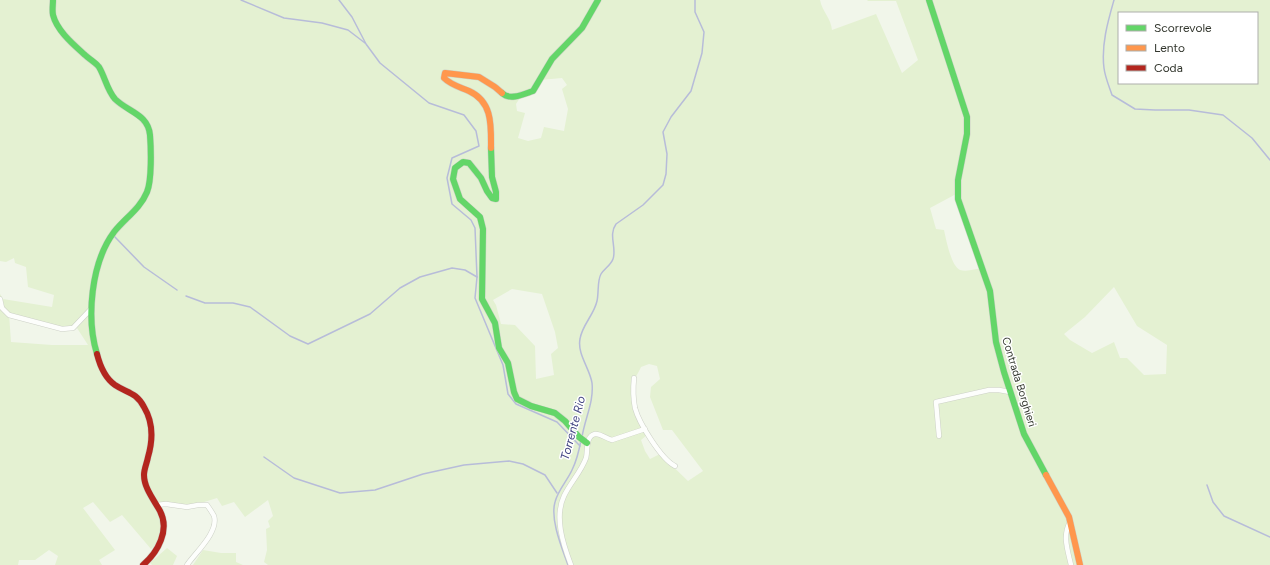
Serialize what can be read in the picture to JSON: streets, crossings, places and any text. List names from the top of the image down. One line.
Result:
{"streets":{"street":["Contrada Borghieri"]},"water":["Torrente Rio"],"legend":["Scorrevole","Lento","Coda"]}
